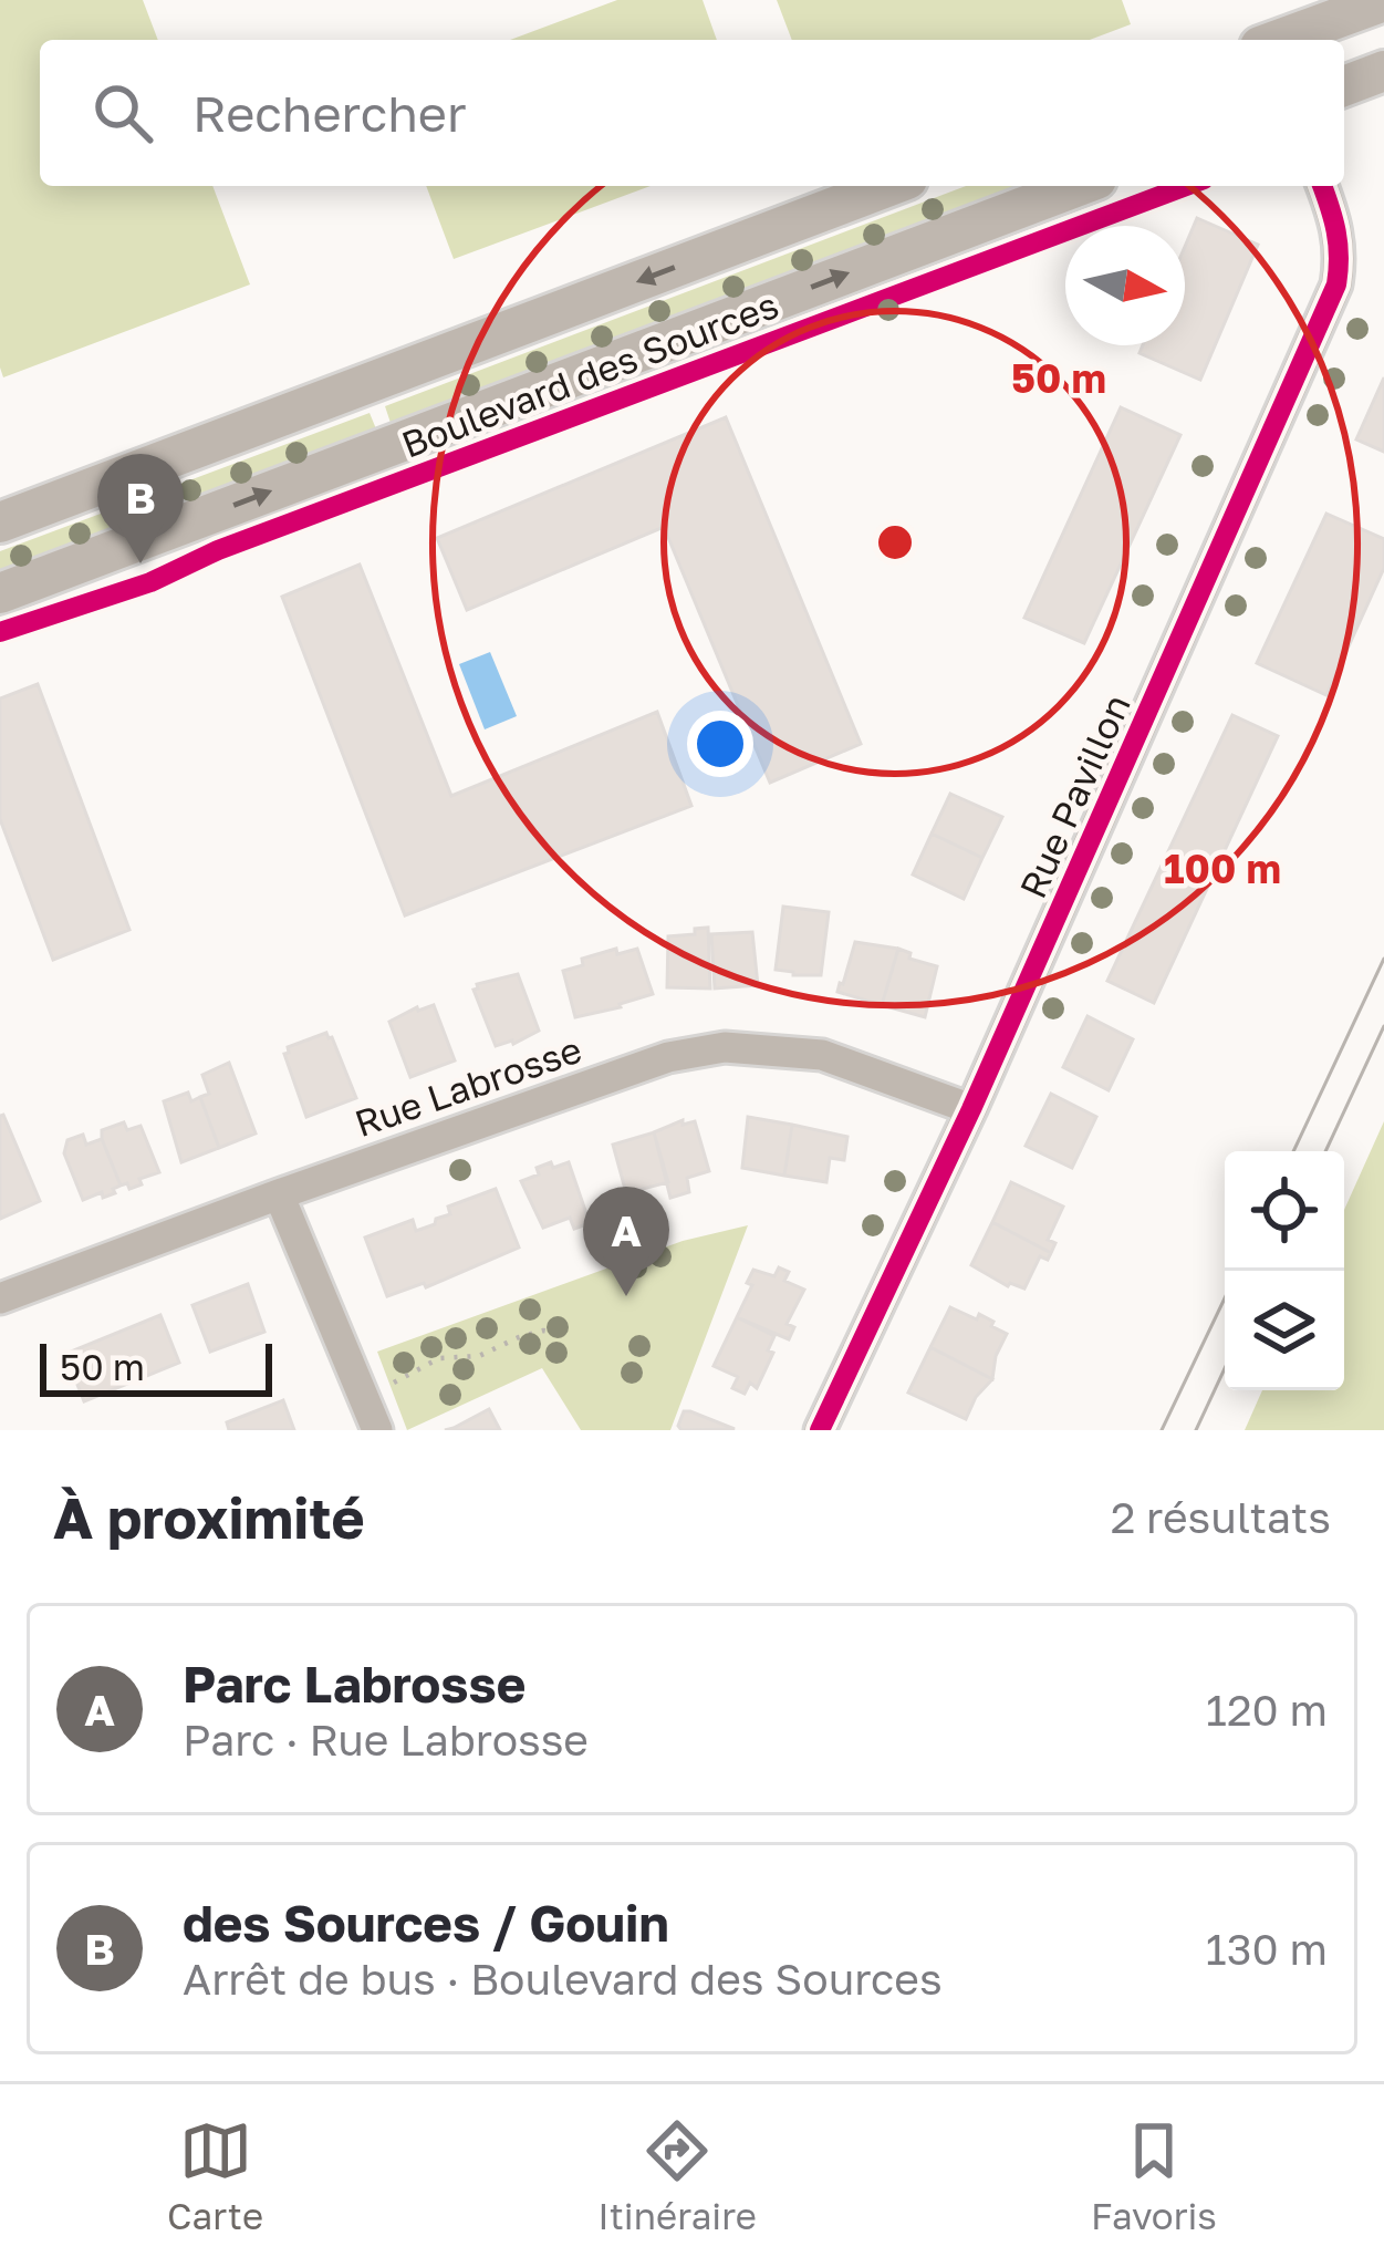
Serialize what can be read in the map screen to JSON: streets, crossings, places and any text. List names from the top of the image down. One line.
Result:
{"streets":{"street":["Boulevard des Sources","Rue Pavillon","Rue Labrosse"]},"crossings":[["Rue Pavillon","Rue Labrosse"]],"scale_bar":"50 m","north":"right","page":{"search":"Rechercher","pins":["B","A"],"scale":"50 m","heading":["À proximité","2 résultats"],"list":[{"mark":"A","name":"Parc Labrosse","note":"Parc · Rue Labrosse","value":"120 m"},{"mark":"B","name":"des Sources / Gouin","note":"Arrêt de bus · Boulevard des Sources","value":"130 m"}],"nav":["Carte","Itinéraire","Favoris"]},"rings":["50 m","100 m"]}
